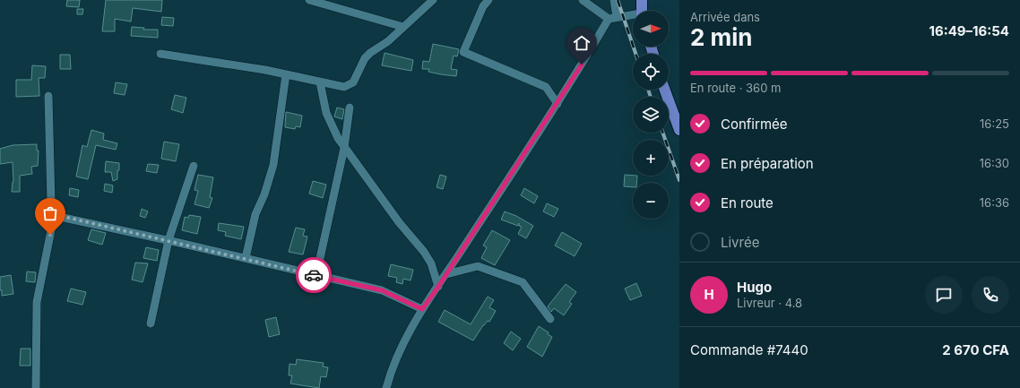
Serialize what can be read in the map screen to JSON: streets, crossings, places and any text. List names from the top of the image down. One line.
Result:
{"north":"right","page":{"heading":["2 min","Arrivée dans","16:49–16:54"],"panel":["Hugo","Livreur · 4.8","Commande #7440","2 670 CFA"],"map_buttons":["+","−"],"bar":"En route · 360 m","list":[["Confirmée","16:25"],["En préparation","16:30"],["En route","16:36"],"Livrée"],"round":"H"}}
